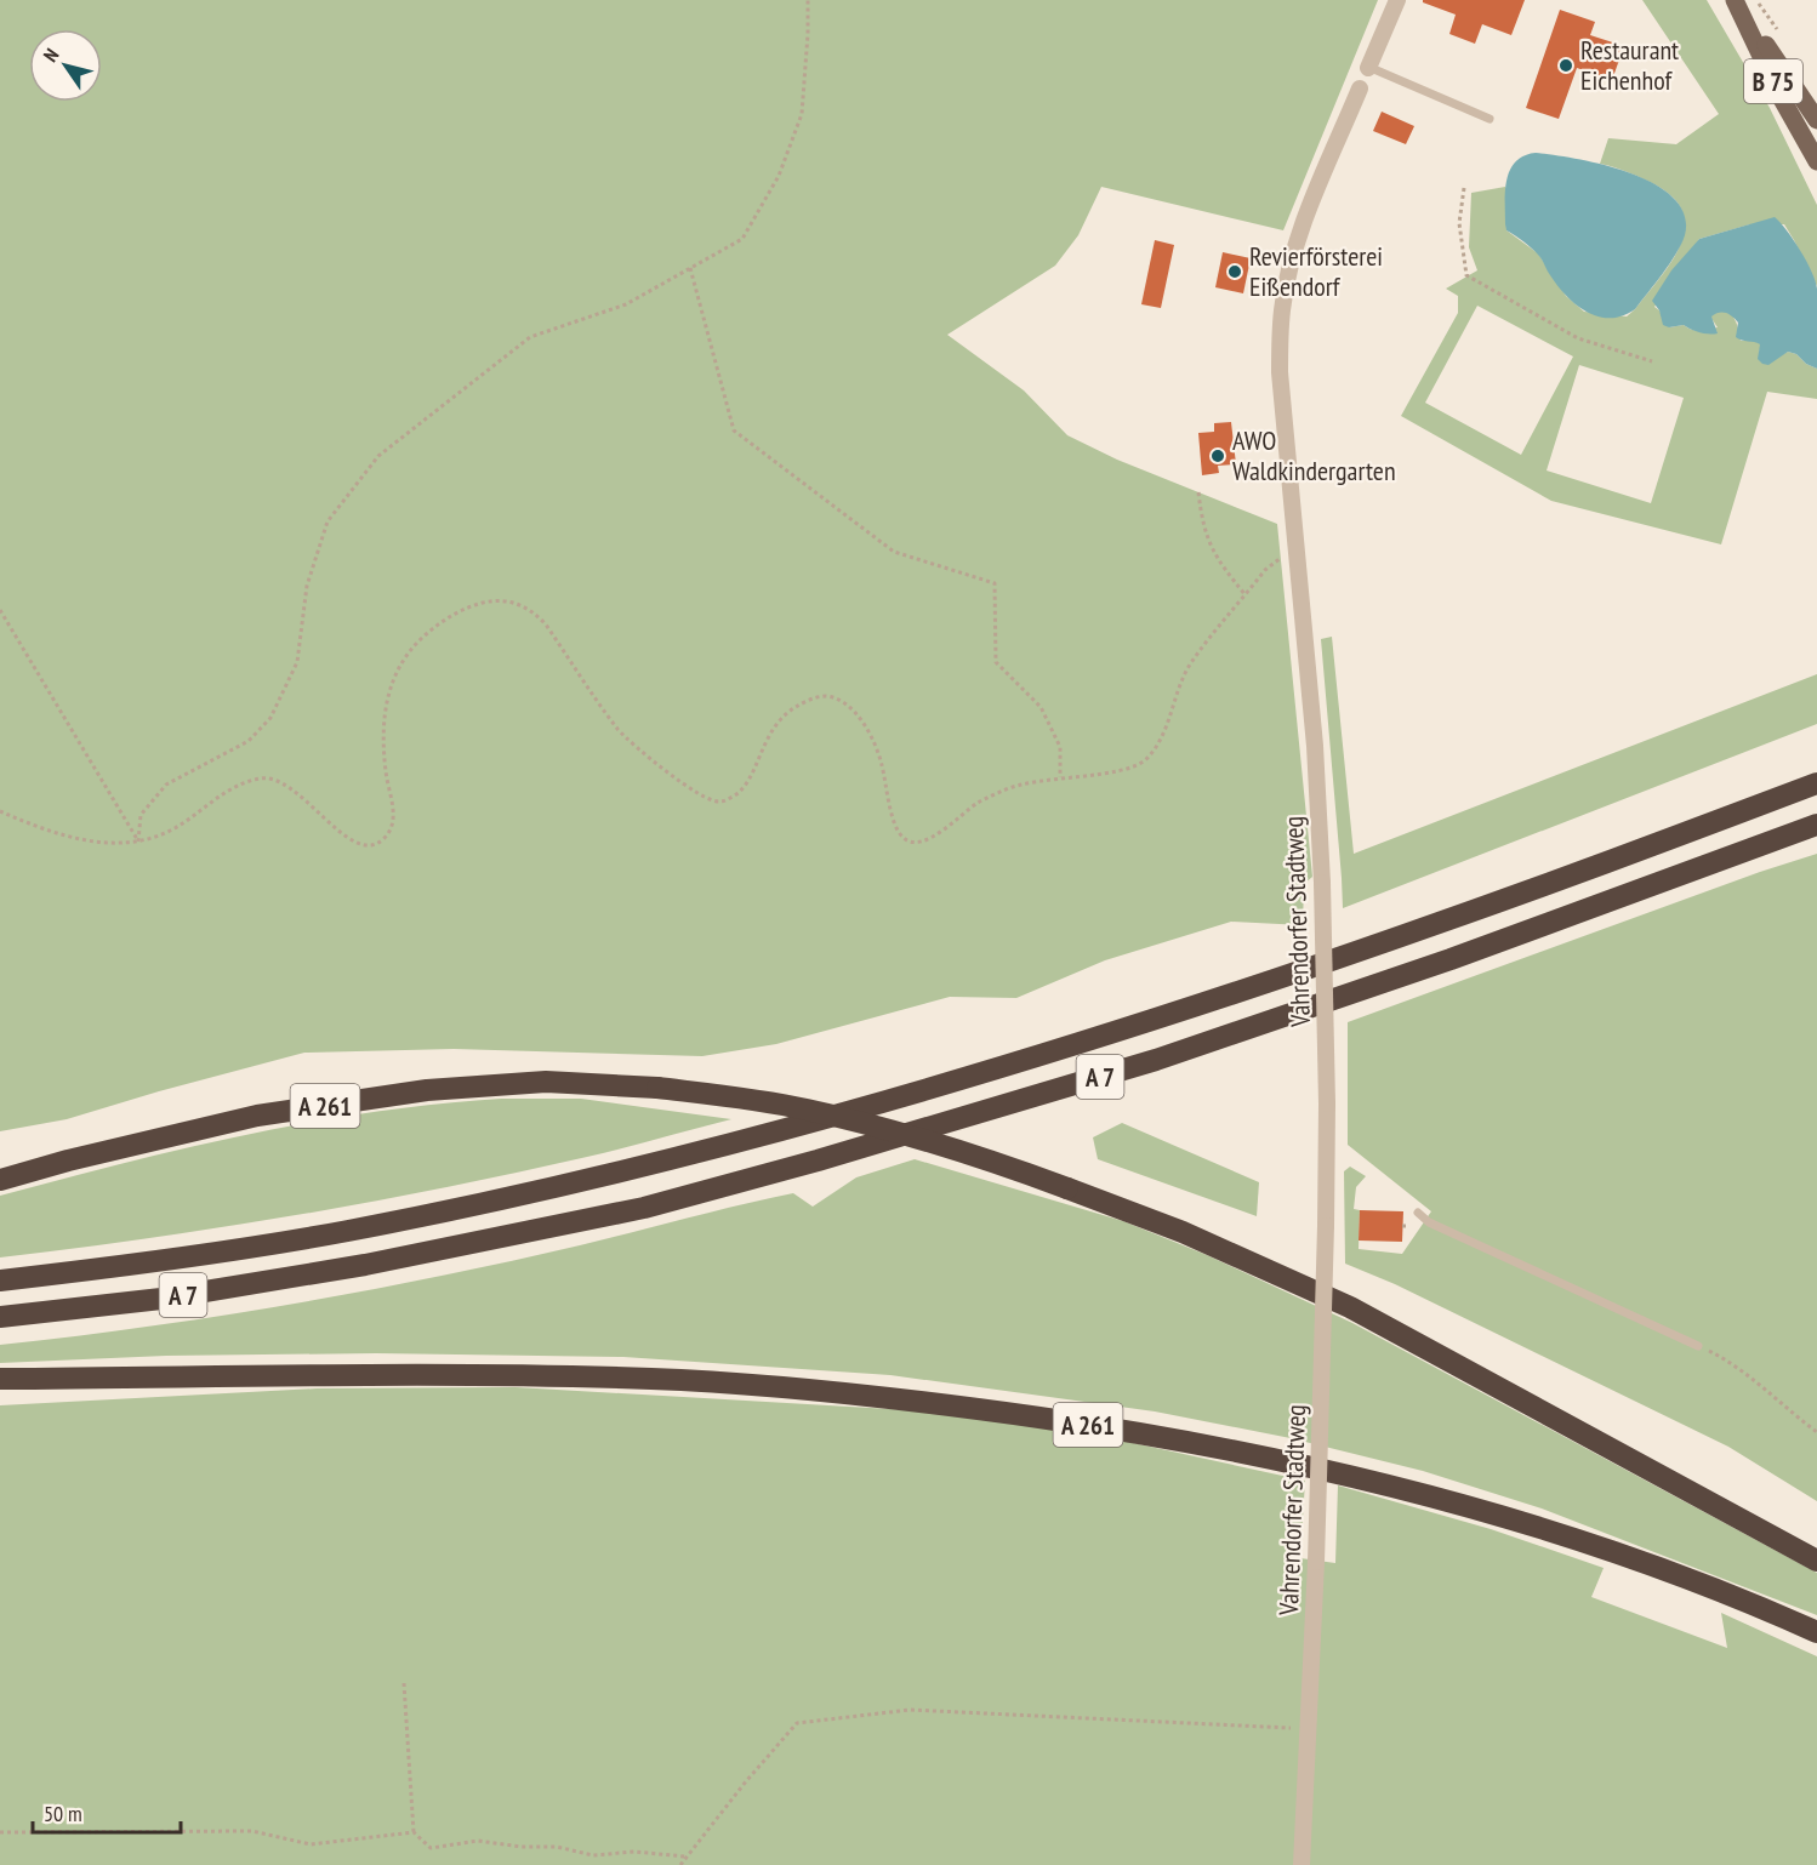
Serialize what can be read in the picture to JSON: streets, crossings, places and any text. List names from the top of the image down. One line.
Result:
{"streets":{"highway":["A 7","A 261"],"main road":["B 75"],"street":["Vahrendorfer Stadtweg"]},"places":["Restaurant Eichenhof","Revierförsterei Eißendorf","AWO Waldkindergarten"],"scale_bar":"50 m","north":"top left"}
